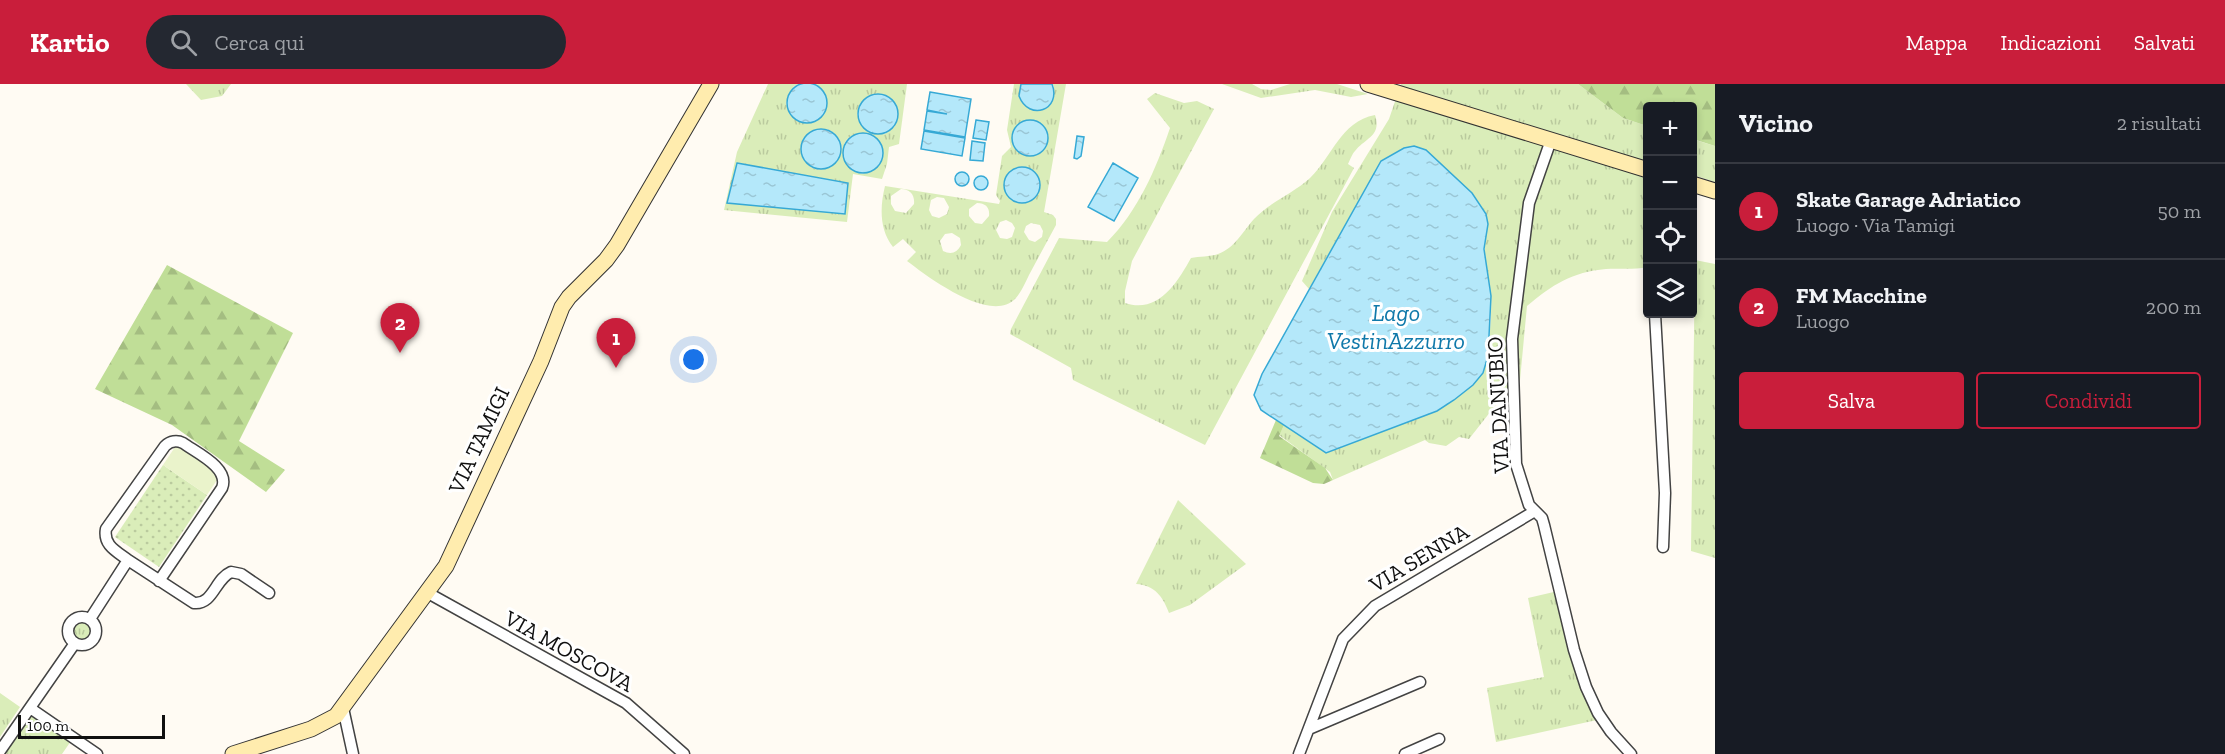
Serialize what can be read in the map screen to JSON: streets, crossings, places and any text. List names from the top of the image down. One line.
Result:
{"streets":{"street":["VIA DANUBIO","VIA TAMIGI","VIA SENNA","VIA MOSCOVA"]},"crossings":[["VIA DANUBIO","VIA SENNA"],["VIA TAMIGI","VIA MOSCOVA"]],"water":["Lago VestinAzzurro"],"scale_bar":"100 m","page":{"header":"Kartio","search":"Cerca qui","nav":["Mappa","Indicazioni","Salvati"],"heading":["Vicino","2 risultati"],"map_buttons":["+","−"],"list":[{"mark":"1","name":"Skate Garage Adriatico","note":"Luogo · Via Tamigi","value":"50 m"},{"mark":"2","name":"FM Macchine","note":"Luogo","value":"200 m"}],"pins":["2","1"],"buttons":["Salva","Condividi"],"scale":"100 m"}}
